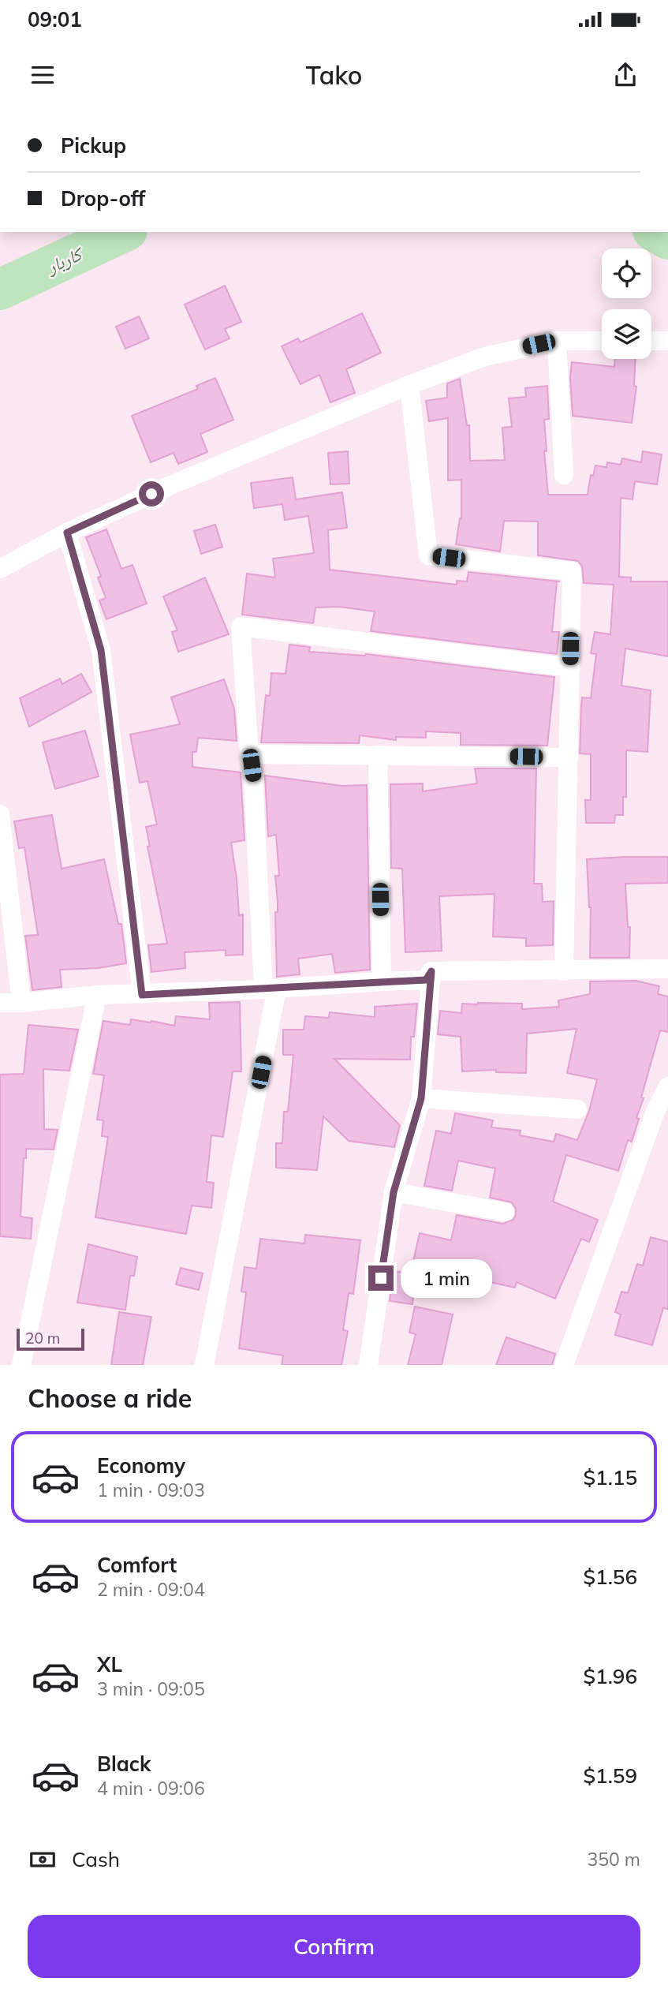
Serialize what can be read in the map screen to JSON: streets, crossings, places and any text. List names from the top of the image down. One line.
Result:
{"water":["کاربار"],"scale_bar":"20 m","page":{"status":"09:01","header":"Tako","banner":["Pickup","Drop-off"],"bubble":"1 min","scale":"20 m","heading":"Choose a ride","list":[{"name":"Economy","note":"1 min · 09:03","value":"$1.15"},{"name":"Comfort","note":"2 min · 09:04","value":"$1.56"},{"name":"XL","note":"3 min · 09:05","value":"$1.96"},{"name":"Black","note":"4 min · 09:06","value":"$1.59"}],"pay":["Cash","350 m"],"buttons":"Confirm"}}
